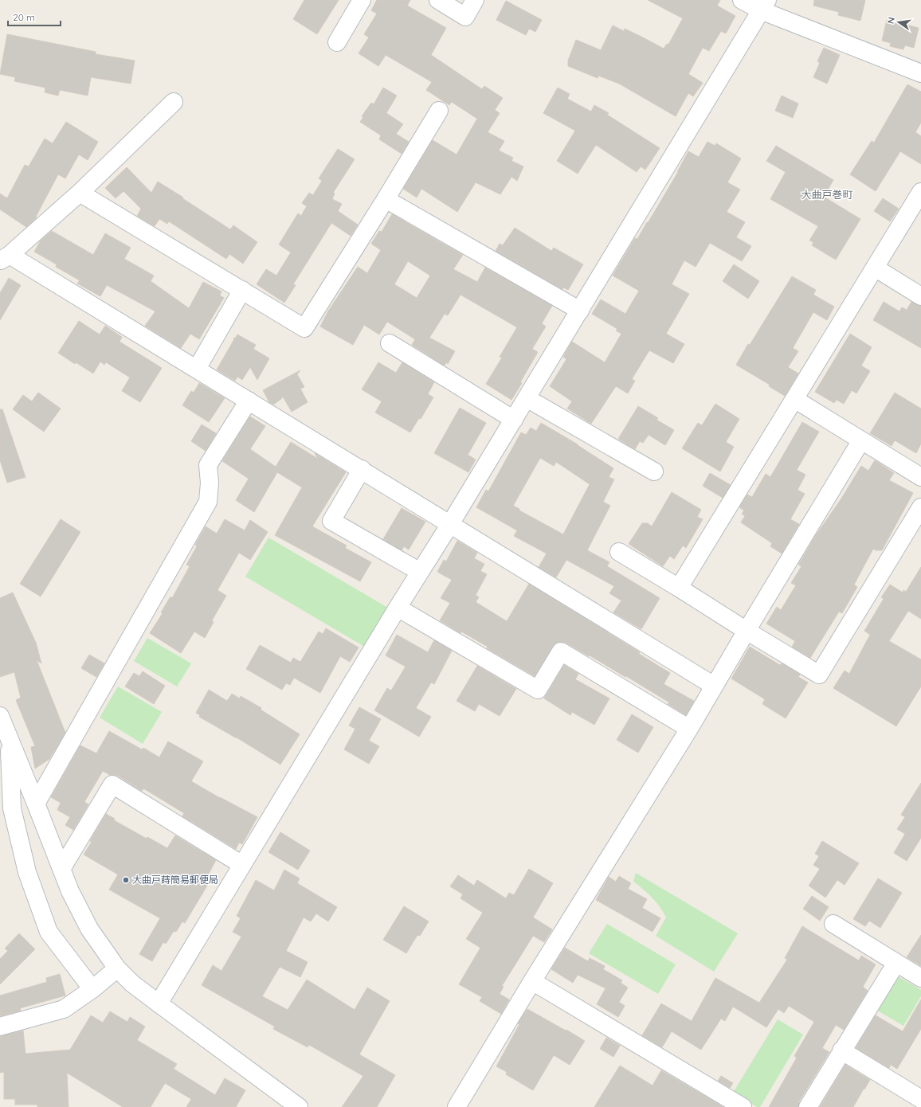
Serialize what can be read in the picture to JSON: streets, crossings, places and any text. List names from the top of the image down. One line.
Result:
{"districts":["大曲戸巻町"],"places":["大曲戸蒔簡易郵便局"],"scale_bar":"20 m","north":"left"}
